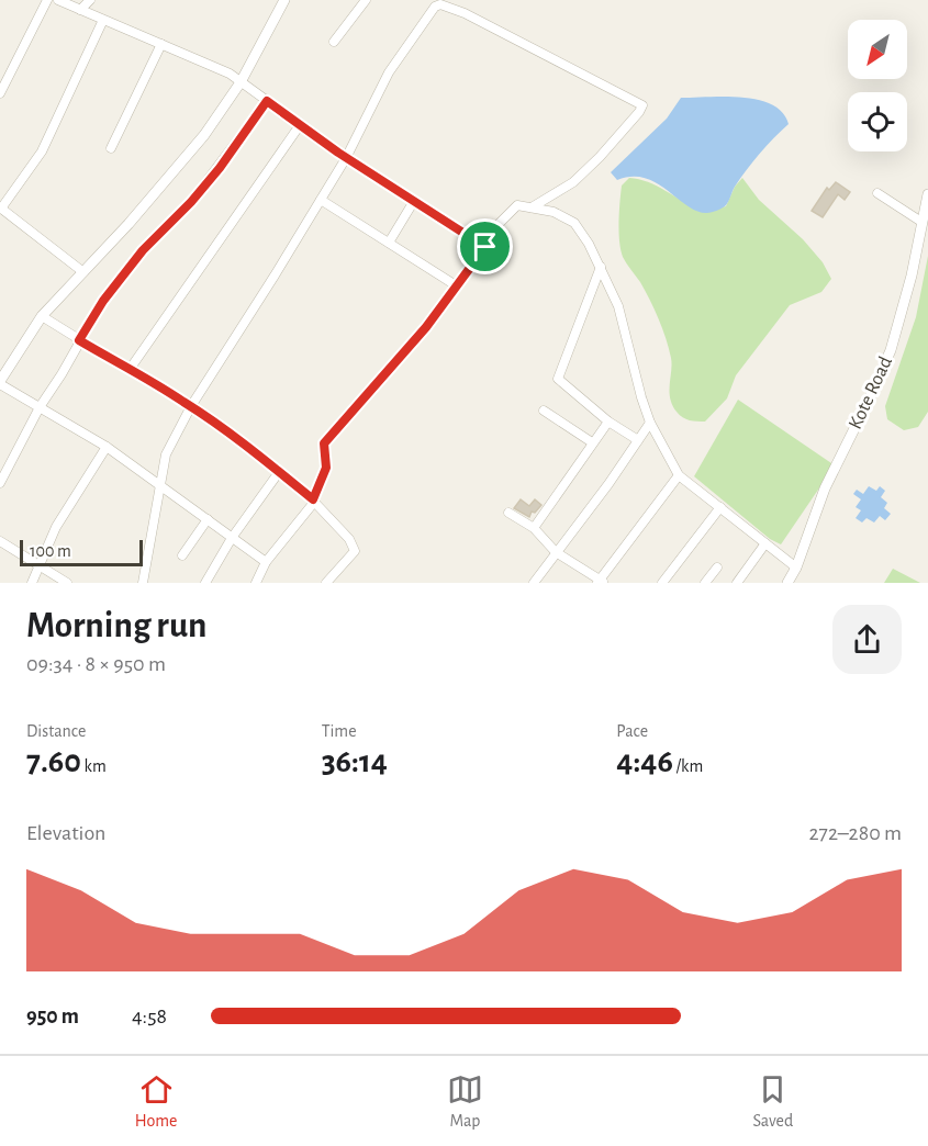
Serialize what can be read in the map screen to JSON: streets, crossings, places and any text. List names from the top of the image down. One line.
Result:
{"streets":{"street":["Kote Road"]},"scale_bar":"100 m","north":"bottom left","page":{"scale":"100 m","heading":["Morning run","09:34 · 8 × 950 m"],"stats":[["Distance","7.60 km"],["Time","36:14"],["Pace","4:46 /km"]],"chart":["Elevation","272–280 m"],"list":[{"name":"950 m","note":"4:58"}],"tabs":["Home","Map","Saved"]}}
